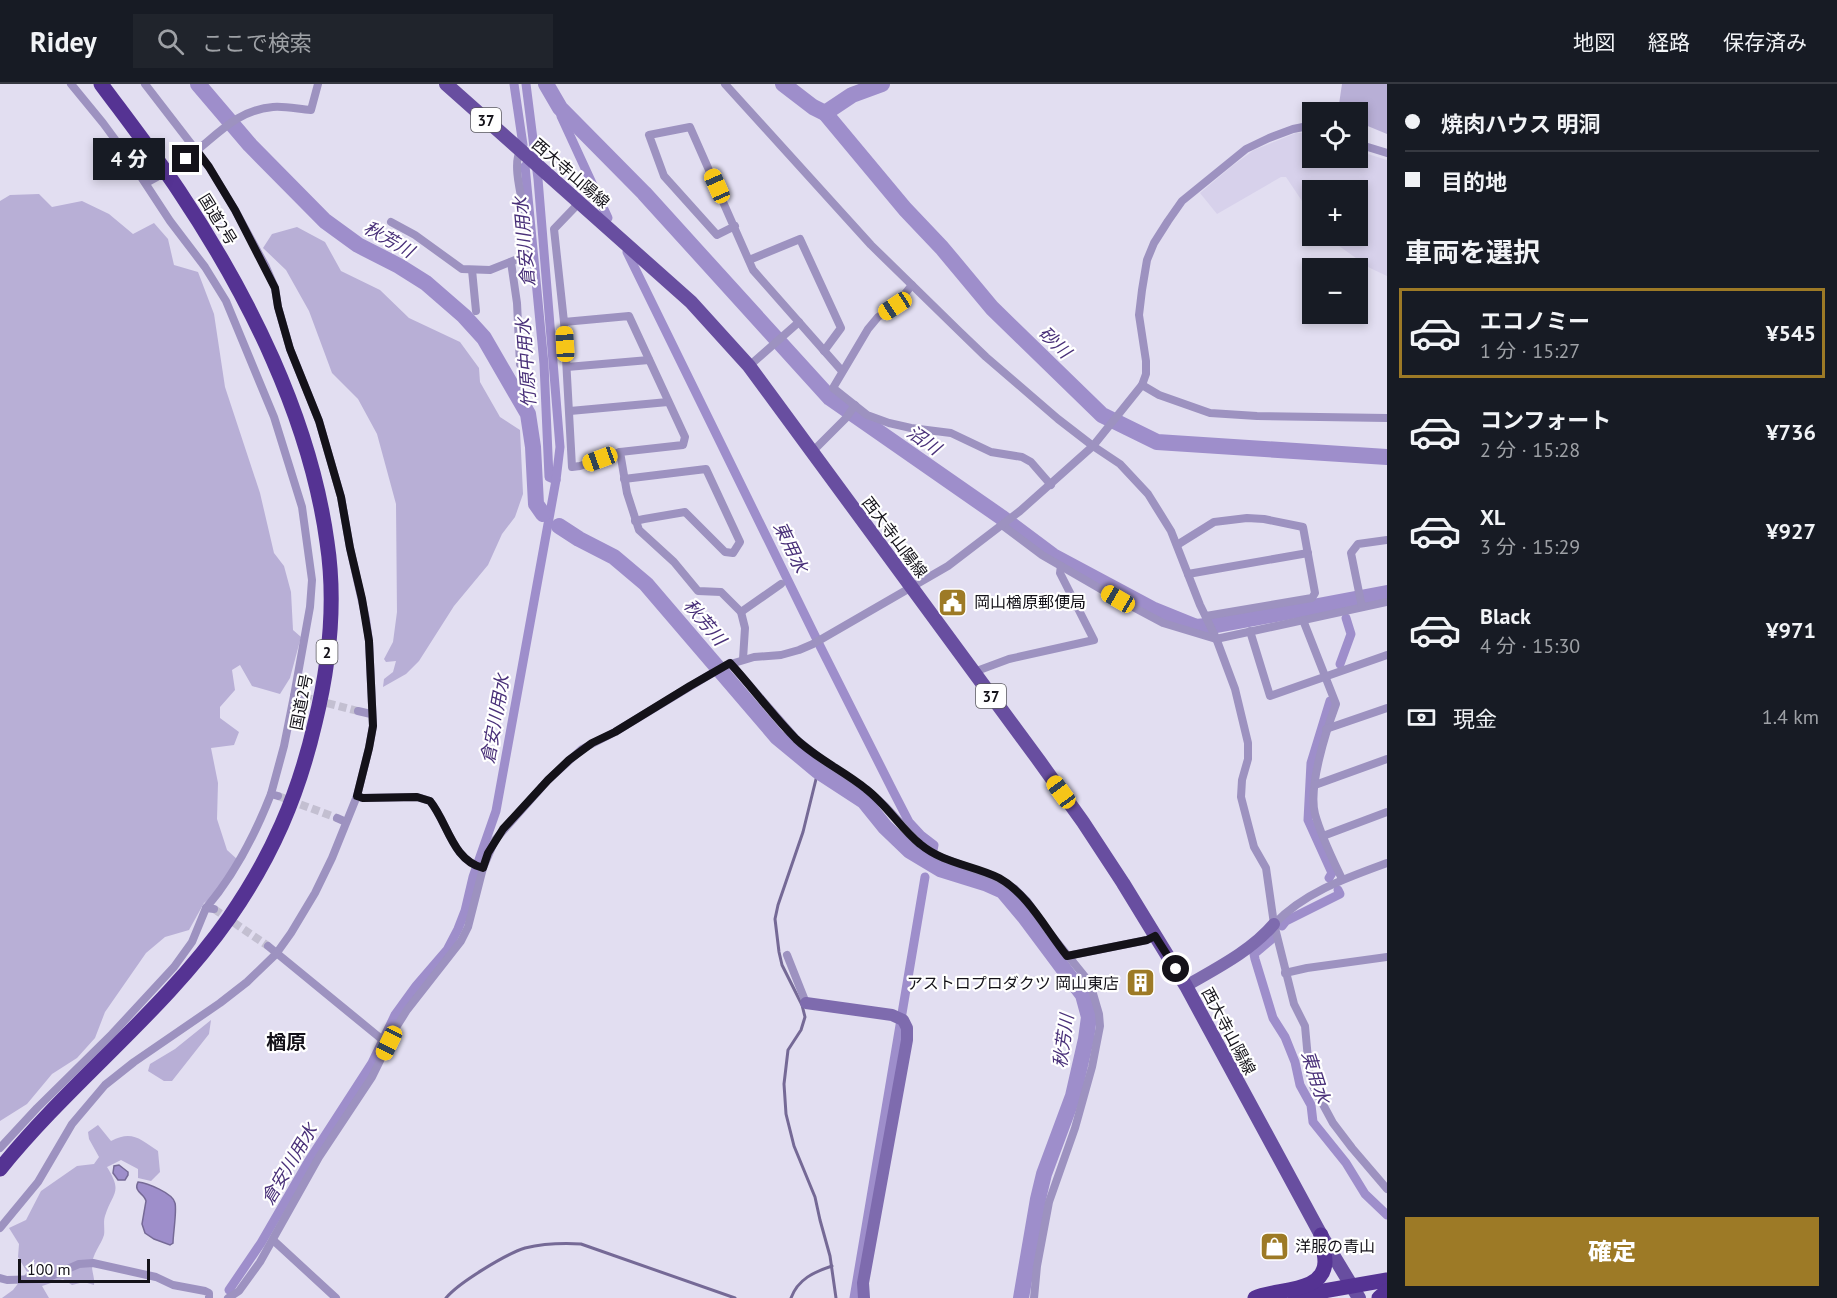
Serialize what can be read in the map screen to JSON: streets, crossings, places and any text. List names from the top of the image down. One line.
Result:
{"streets":{"highway":["国道2号","2"],"main road":["37","西大寺山陽線"]},"districts":["楢原"],"water":["秋芳川","倉安川用水","砂川","竹原中用水","沼川","東用水"],"places":{"public building":["岡山楢原郵便局"],"building":["アストロプロダクツ 岡山東店"],"shop":["洋服の青山"]},"scale_bar":"100 m","page":{"header":"Ridey","search":"ここで検索","nav":["地図","経路","保存済み"],"banner":["焼肉ハウス 明洞","目的地"],"map_buttons":["+","−"],"bubble":"4 分","heading":"車両を選択","list":[{"name":"エコノミー","note":"1 分 · 15:27","value":"¥545"},{"name":"コンフォート","note":"2 分 · 15:28","value":"¥736"},{"name":"XL","note":"3 分 · 15:29","value":"¥927"},{"name":"Black","note":"4 分 · 15:30","value":"¥971"}],"pay":["現金","1.4 km"],"buttons":"確定","scale":"100 m"}}
